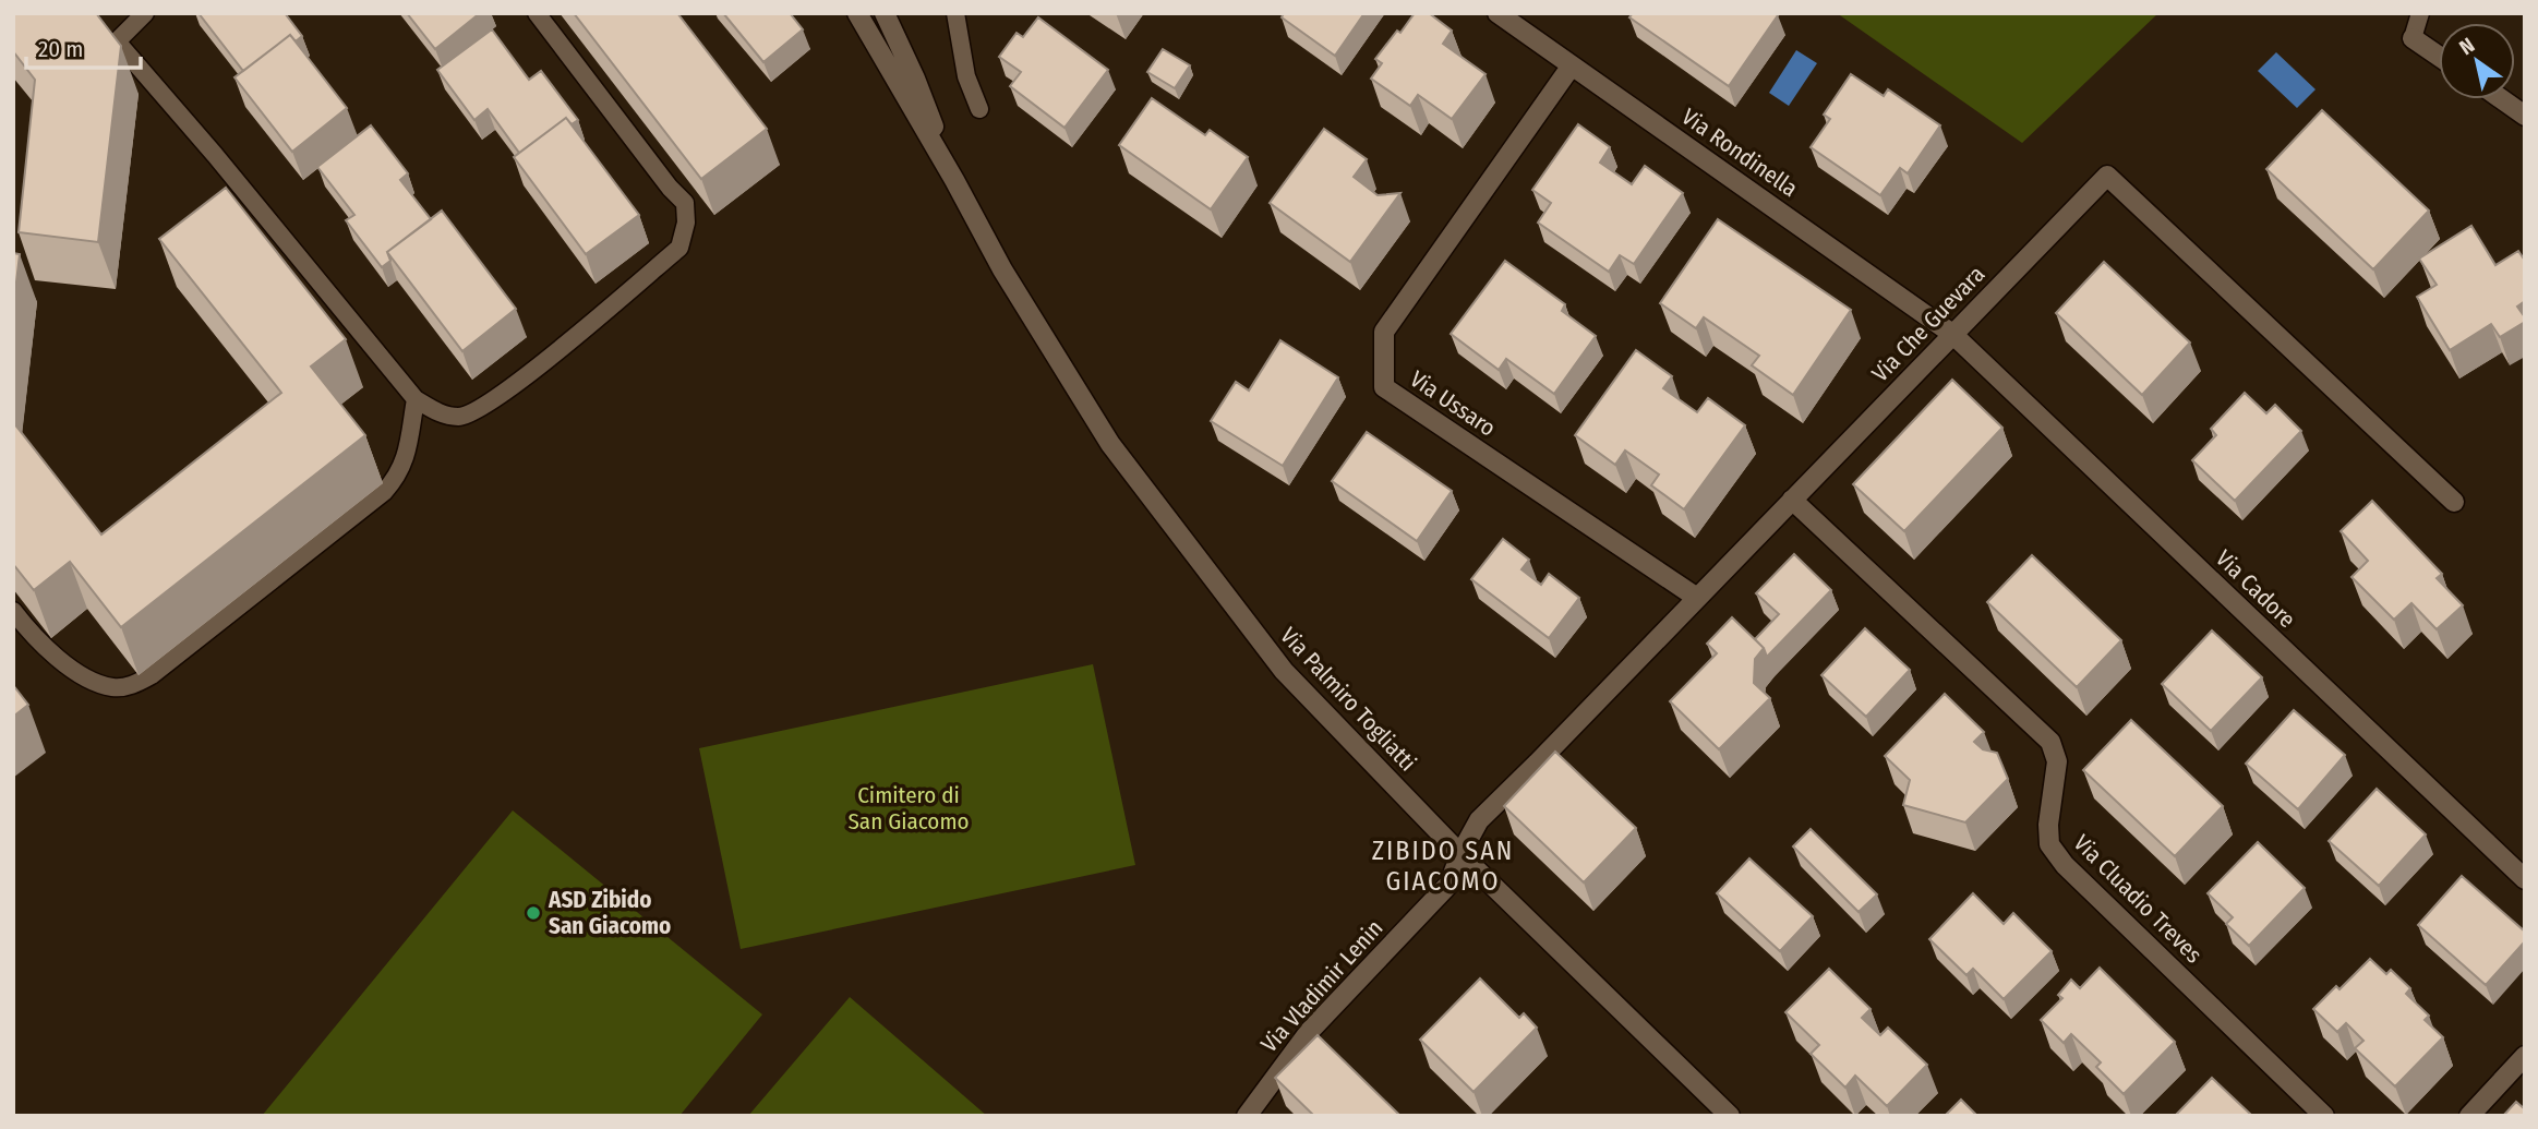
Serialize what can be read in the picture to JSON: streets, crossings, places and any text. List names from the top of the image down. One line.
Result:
{"streets":{"street":["Via Rondinella","Via Che Guevara","Via Ussaro","Via Cadore","Via Palmiro Togliatti","Via Cluadio Treves","Via Vladimir Lenin"]},"crossings":[["Via Rondinella","Via Che Guevara"],["Via Rondinella","Via Ussaro"],["Via Rondinella","Via Cadore"],["Via Che Guevara","Via Ussaro"],["Via Che Guevara","Via Cadore"],["Via Che Guevara","Via Palmiro Togliatti"],["Via Che Guevara","Via Cluadio Treves"],["Via Che Guevara","Via Vladimir Lenin"],["Via Palmiro Togliatti","Via Vladimir Lenin"]],"districts":["ZIBIDO SAN GIACOMO"],"parks":["Cimitero di San Giacomo"],"places":["ASD Zibido San Giacomo"],"scale_bar":"20 m","north":"top left"}
